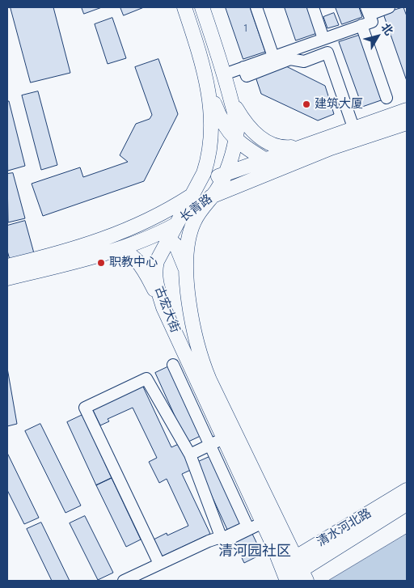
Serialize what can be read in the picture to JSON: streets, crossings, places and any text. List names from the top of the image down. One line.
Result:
{"streets":{"main road":["长青路","古宏大街","清水河北路"]},"crossings":[["长青路","古宏大街"],["古宏大街","清水河北路"]],"districts":["清河园社区"],"places":["建筑大厦","职教中心"],"house_numbers":["1"],"north":"top right"}
